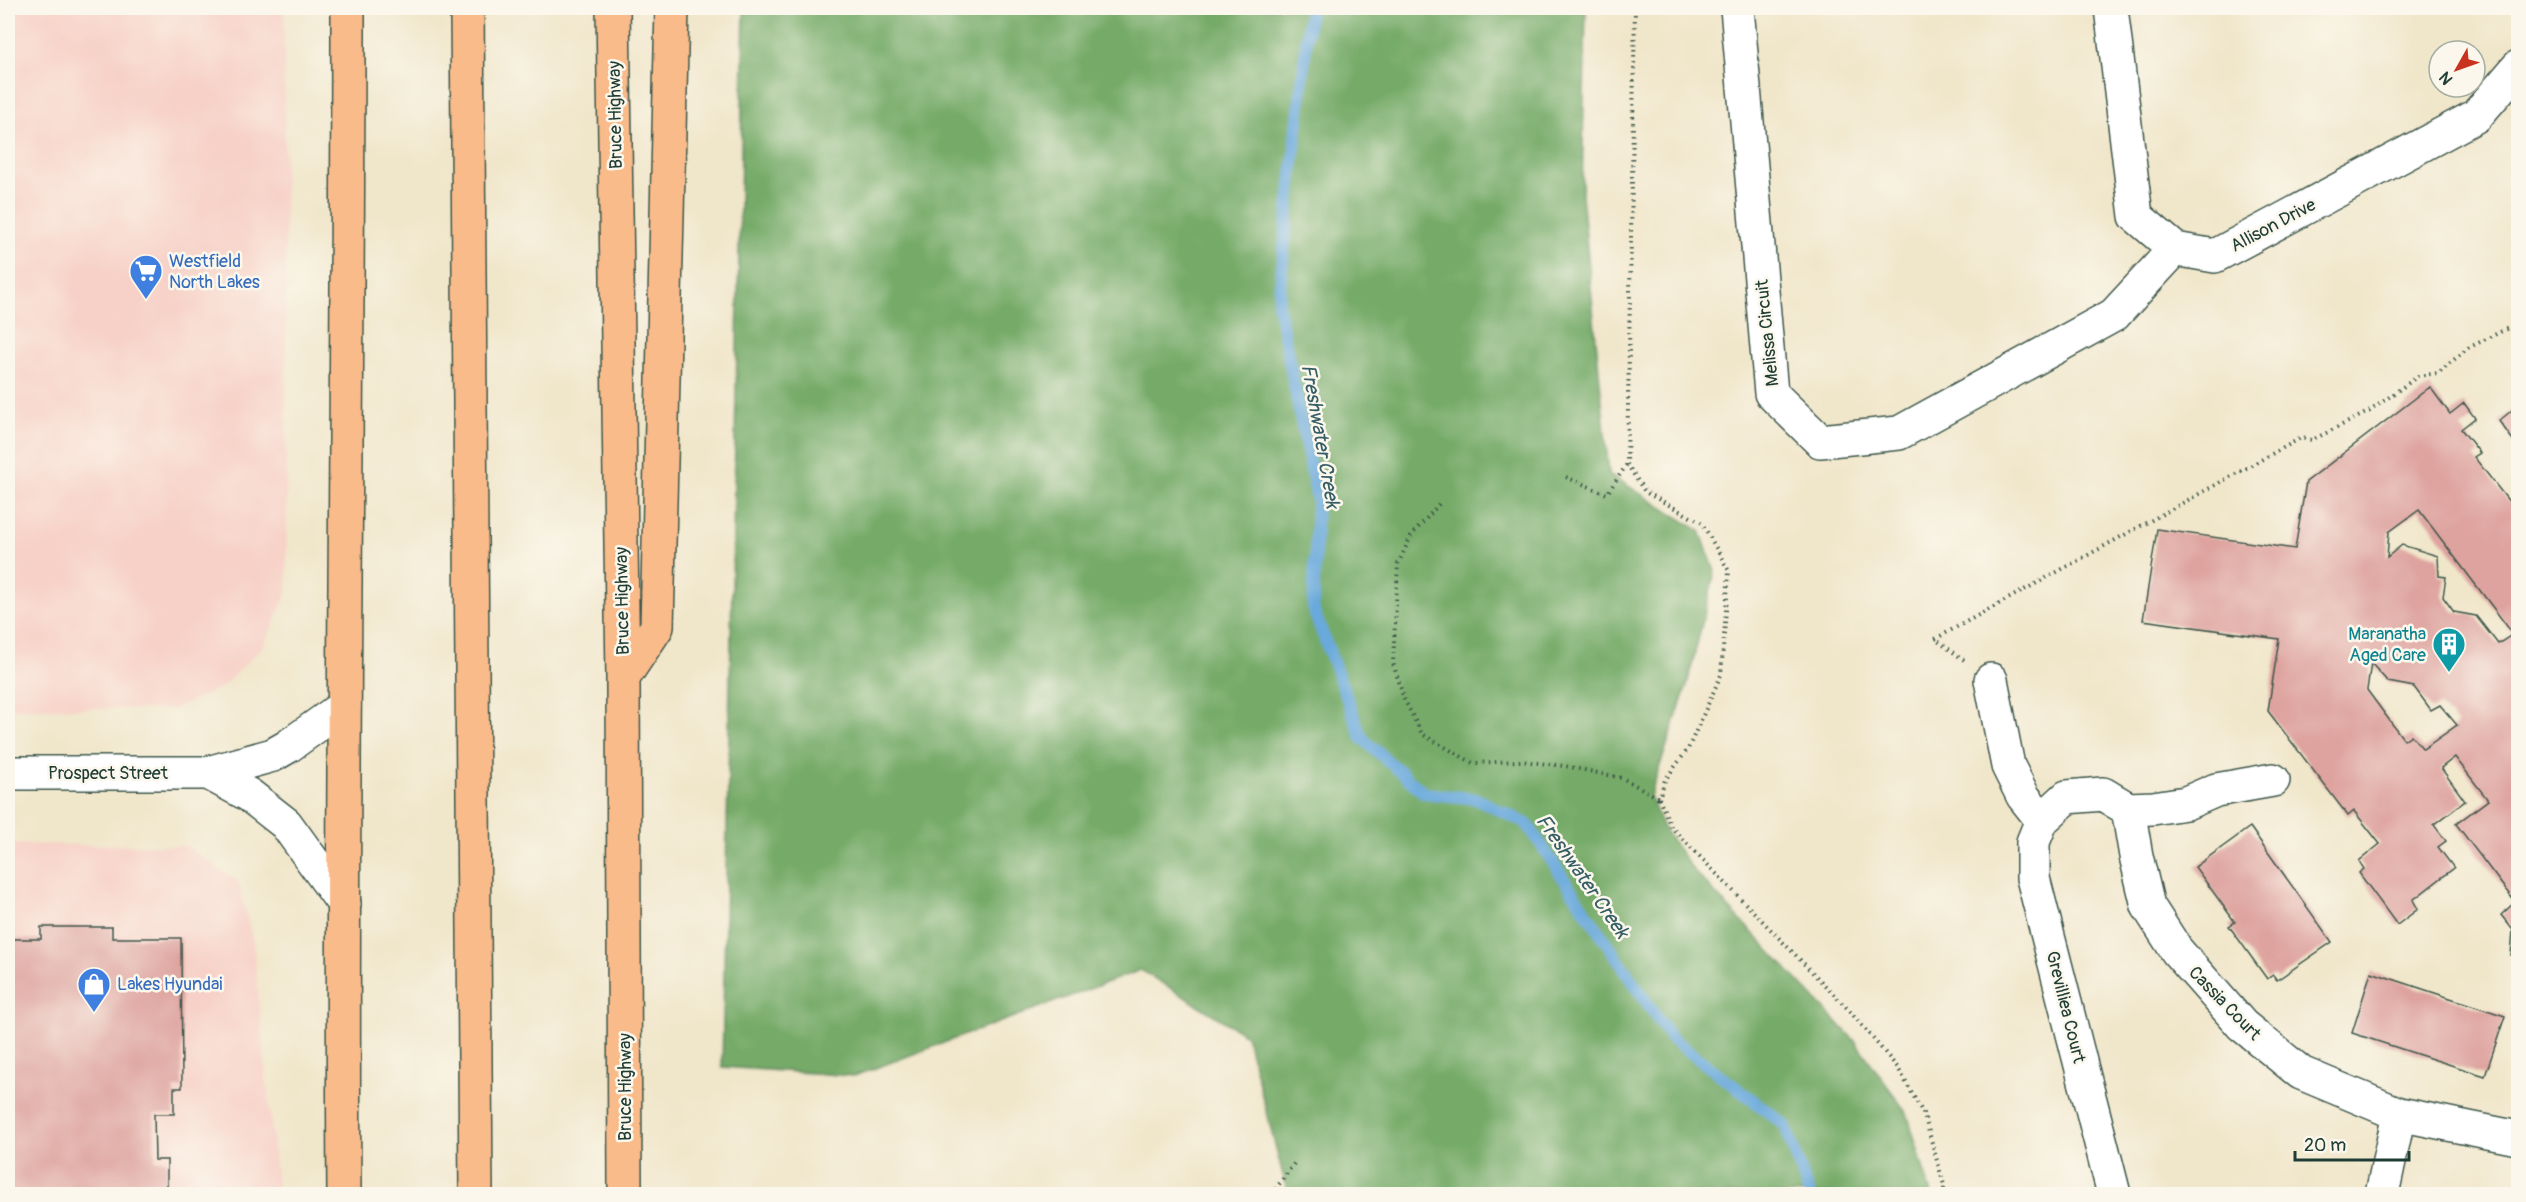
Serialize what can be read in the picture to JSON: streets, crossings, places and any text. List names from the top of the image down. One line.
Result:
{"streets":{"main road":["Bruce Highway"],"street":["Allison Drive","Melissa Circuit","Prospect Street","Cassia Court","Grevilliea Court"]},"crossings":[["Allison Drive","Melissa Circuit"],["Cassia Court","Grevilliea Court"]],"water":["Freshwater Creek"],"places":{"supermarket":["Westfield North Lakes"],"building":["Maranatha Aged Care"],"shop":["Lakes Hyundai"]},"scale_bar":"20 m","north":"bottom left"}
